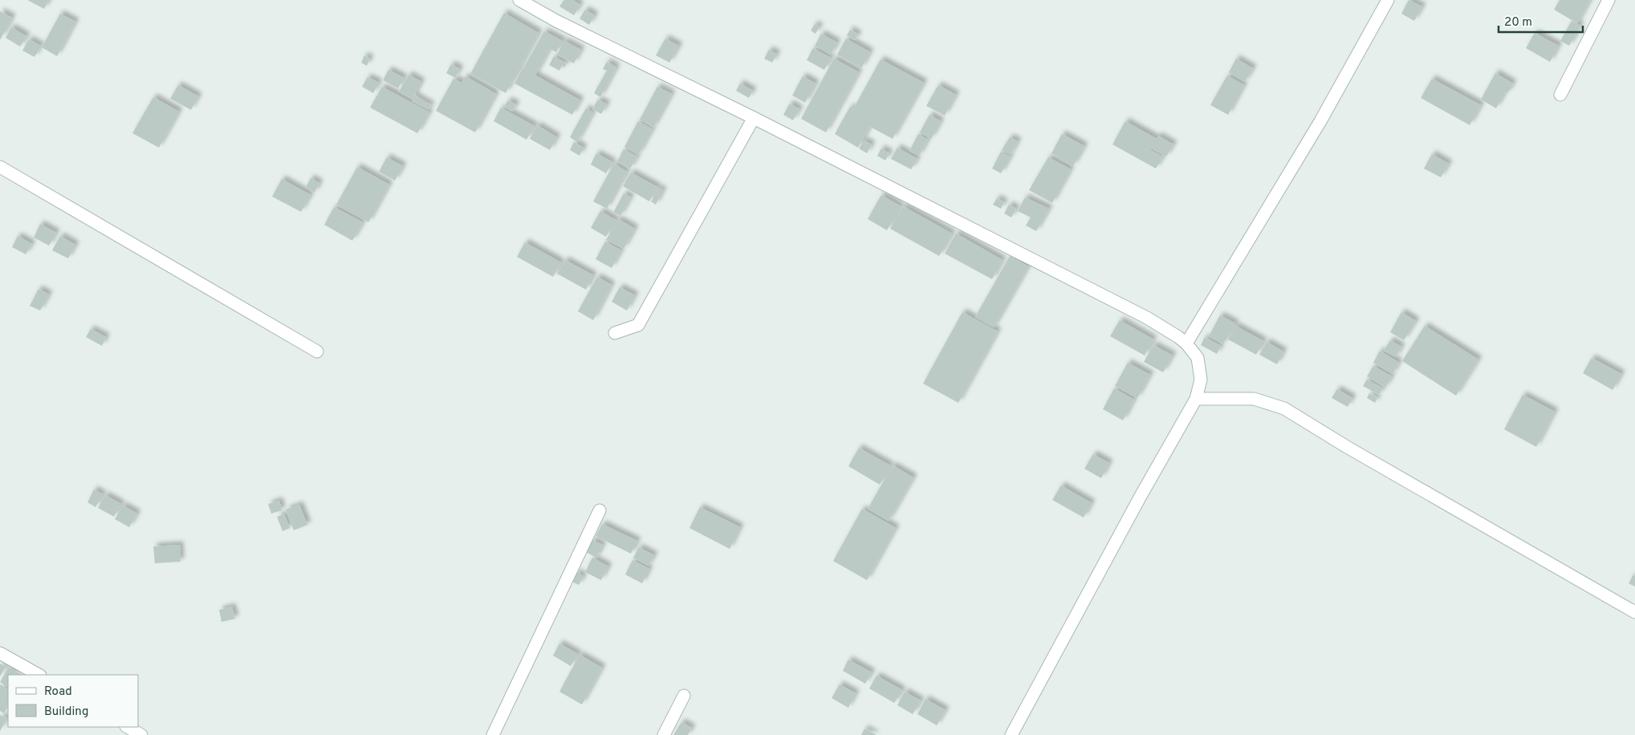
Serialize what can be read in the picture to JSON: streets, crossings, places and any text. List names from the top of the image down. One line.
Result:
{"legend":["Road","Building"],"scale_bar":"20 m"}
